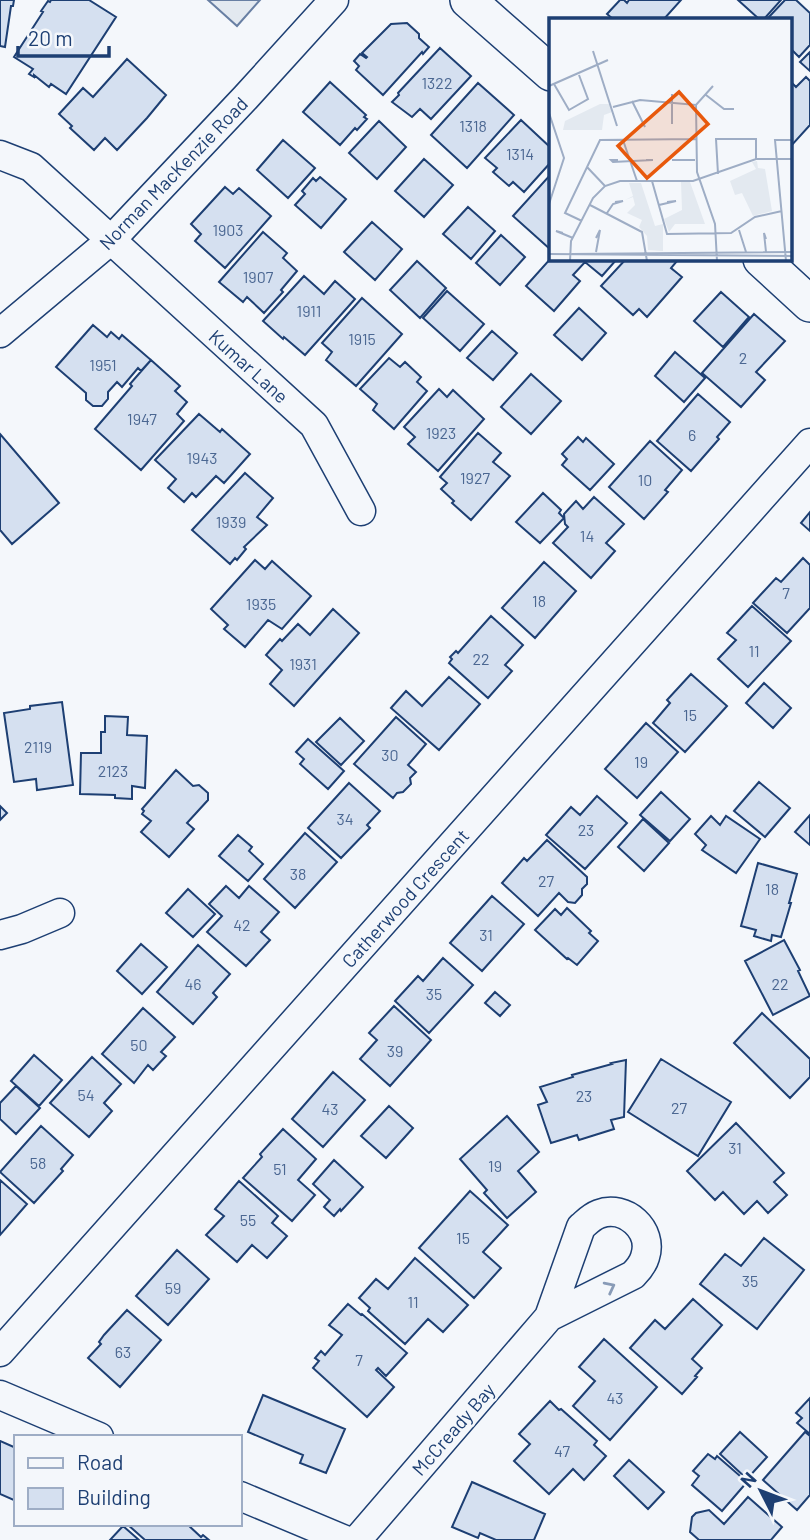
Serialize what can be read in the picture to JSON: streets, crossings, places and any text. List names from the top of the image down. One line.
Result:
{"streets":{"street":["Norman MacKenzie Road","Kumar Lane","Catherwood Crescent","McCready Bay"]},"crossings":[["Norman MacKenzie Road","Kumar Lane"]],"house_numbers":["1322","1318","1314","1903","1907","1911","1915","2","1951","1947","1923","6","1943","1927","10","1939","14","7","18","1935","11","22","1931","15","2119","30","19","2123","34","23","38","27","18","42","31","46","22","35","50","39","54","23","27","43","31","58","19","51","55","15","35","59","11","63","7","43","47"],"legend":["Road","Building"],"scale_bar":"20 m","north":"top left"}
